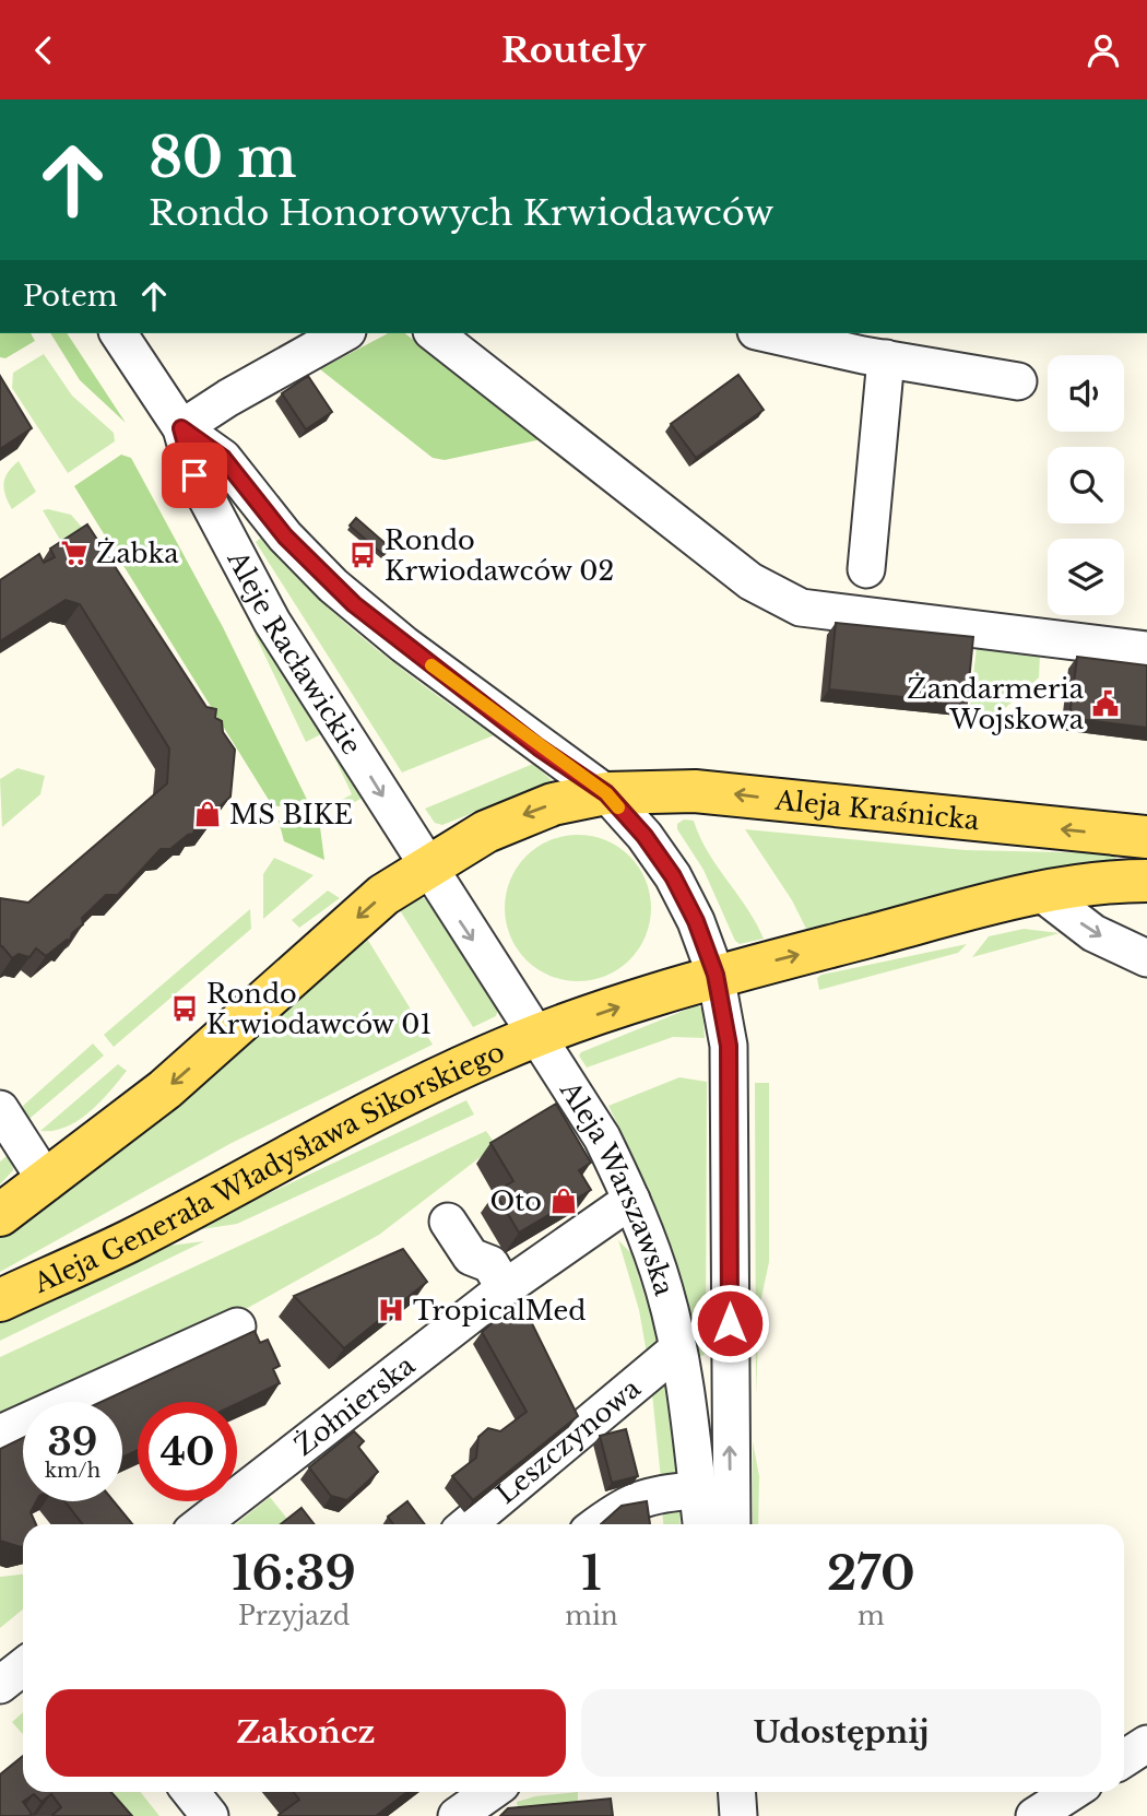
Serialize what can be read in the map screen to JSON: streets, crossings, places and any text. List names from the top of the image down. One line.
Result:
{"streets":{"main road":["Aleja Kraśnicka","Aleja Generała Władysława Sikorskiego"],"street":["Aleje Racławickie","Aleja Warszawska","Żołnierska","Leszczynowa"]},"crossings":[["Aleje Racławickie","Aleja Kraśnicka"],["Aleje Racławickie","Aleja Generała Władysława Sikorskiego"],["Aleje Racławickie","Aleja Warszawska"],["Aleja Generała Władysława Sikorskiego","Aleja Warszawska"],["Aleja Warszawska","Żołnierska"],["Aleja Warszawska","Leszczynowa"]],"places":{"supermarket":["Żabka"],"bus stop":["Rondo Krwiodawców 02","Rondo Krwiodawców 01"],"public building":["Żandarmeria Wojskowa"],"shop":["MS BIKE","Oto"],"hospital":["TropicalMed"]},"page":{"header":"Routely","turn":["80 m","Rondo Honorowych Krwiodawców"],"then":"Potem","speed":"39 km/h","limit":"40","eta":["16:39","Przyjazd","1","min","270","m"],"buttons":["Zakończ","Udostępnij"]}}
